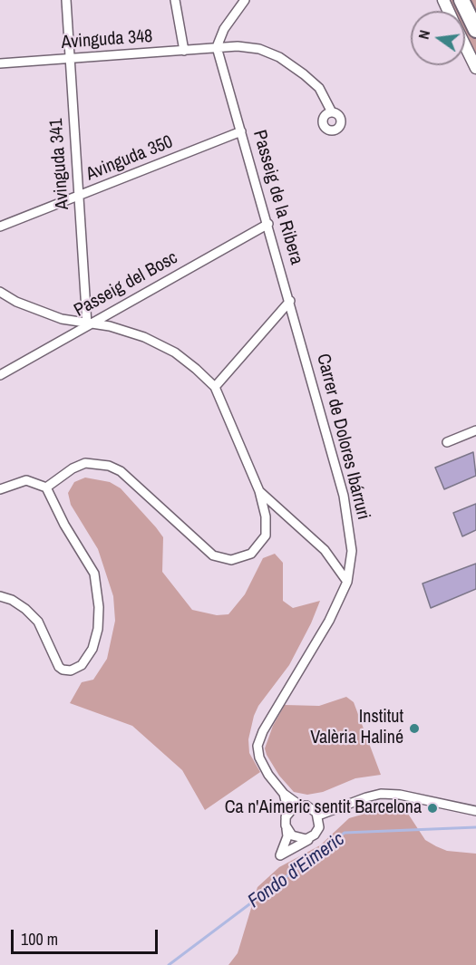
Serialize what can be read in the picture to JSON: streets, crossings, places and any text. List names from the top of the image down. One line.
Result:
{"streets":{"street":["Avinguda 348","Avinguda 350","Avinguda 341","Passeig de la Ribera","Passeig del Bosc","Carrer de Dolores Ibárruri"]},"crossings":[["Avinguda 348","Avinguda 341"],["Avinguda 348","Passeig de la Ribera"],["Avinguda 350","Avinguda 341"],["Avinguda 350","Passeig de la Ribera"],["Avinguda 341","Passeig del Bosc"],["Passeig de la Ribera","Passeig del Bosc"],["Passeig de la Ribera","Carrer de Dolores Ibárruri"]],"water":["Fondo d'Eimeric"],"places":["Institut Valèria Haliné","Ca n'Aimeric sentit Barcelona"],"scale_bar":"100 m","north":"left"}
